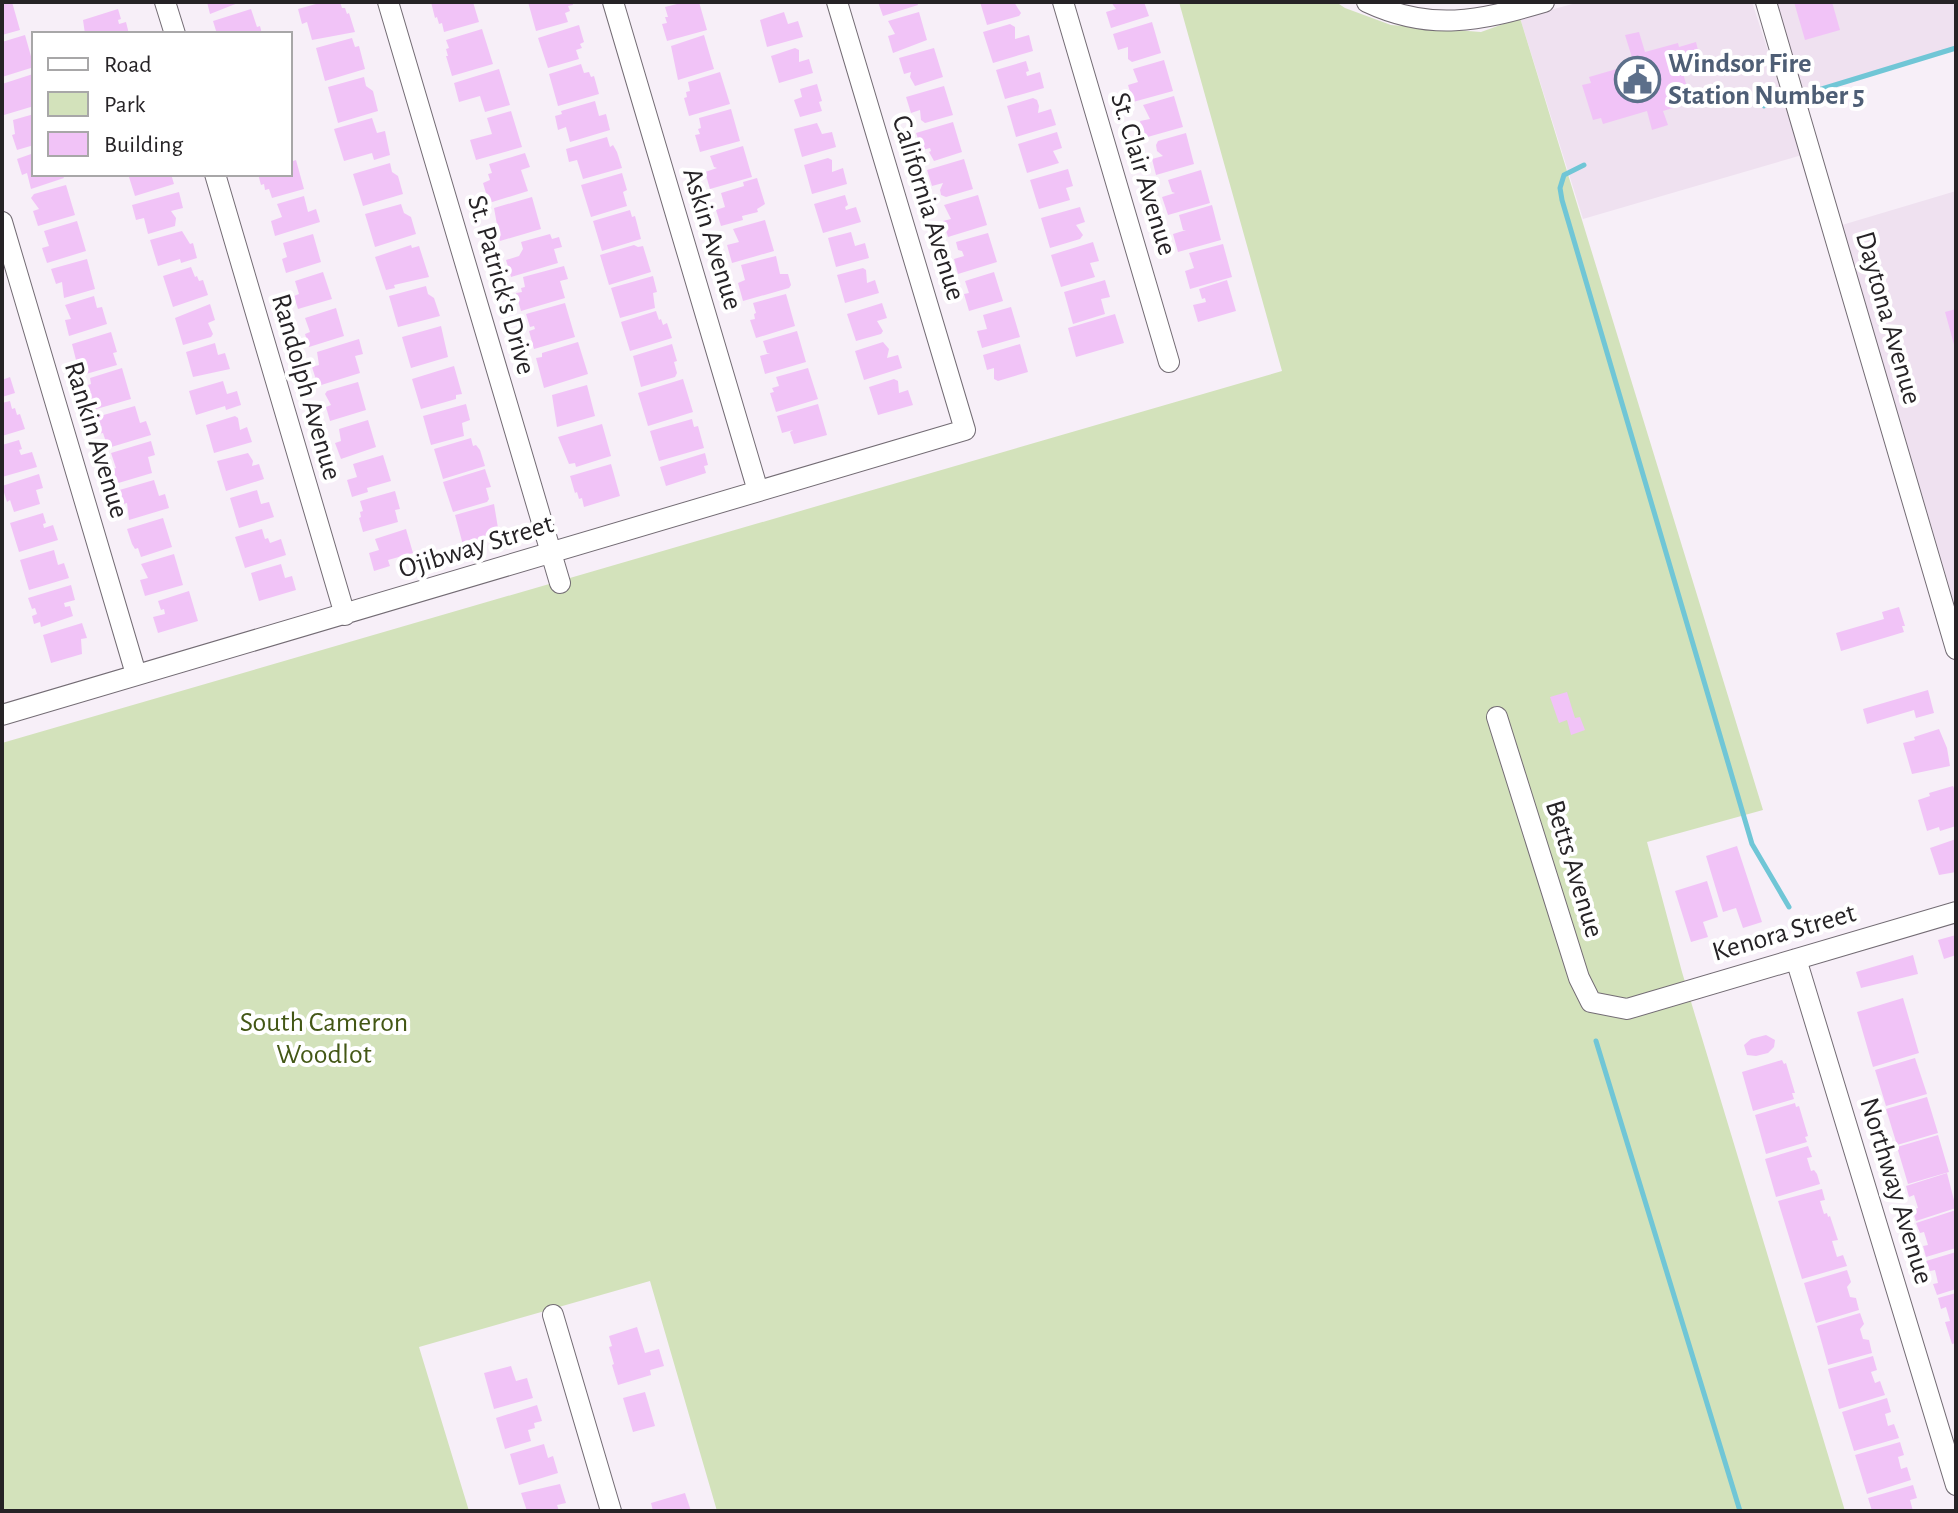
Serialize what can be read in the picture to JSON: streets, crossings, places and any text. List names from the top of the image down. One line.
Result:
{"streets":{"street":["St. Clair Avenue","California Avenue","Askin Avenue","St. Patrick's Drive","Daytona Avenue","Randolph Avenue","Rankin Avenue","Ojibway Street","Betts Avenue","Kenora Street","Northway Avenue"]},"crossings":[["California Avenue","Ojibway Street"],["Askin Avenue","Ojibway Street"],["St. Patrick's Drive","Ojibway Street"],["Randolph Avenue","Ojibway Street"],["Rankin Avenue","Ojibway Street"],["Betts Avenue","Kenora Street"],["Kenora Street","Northway Avenue"]],"parks":["South Cameron Woodlot"],"places":{"public building":["Windsor Fire Station Number 5"]},"legend":["Road","Park","Building"]}
